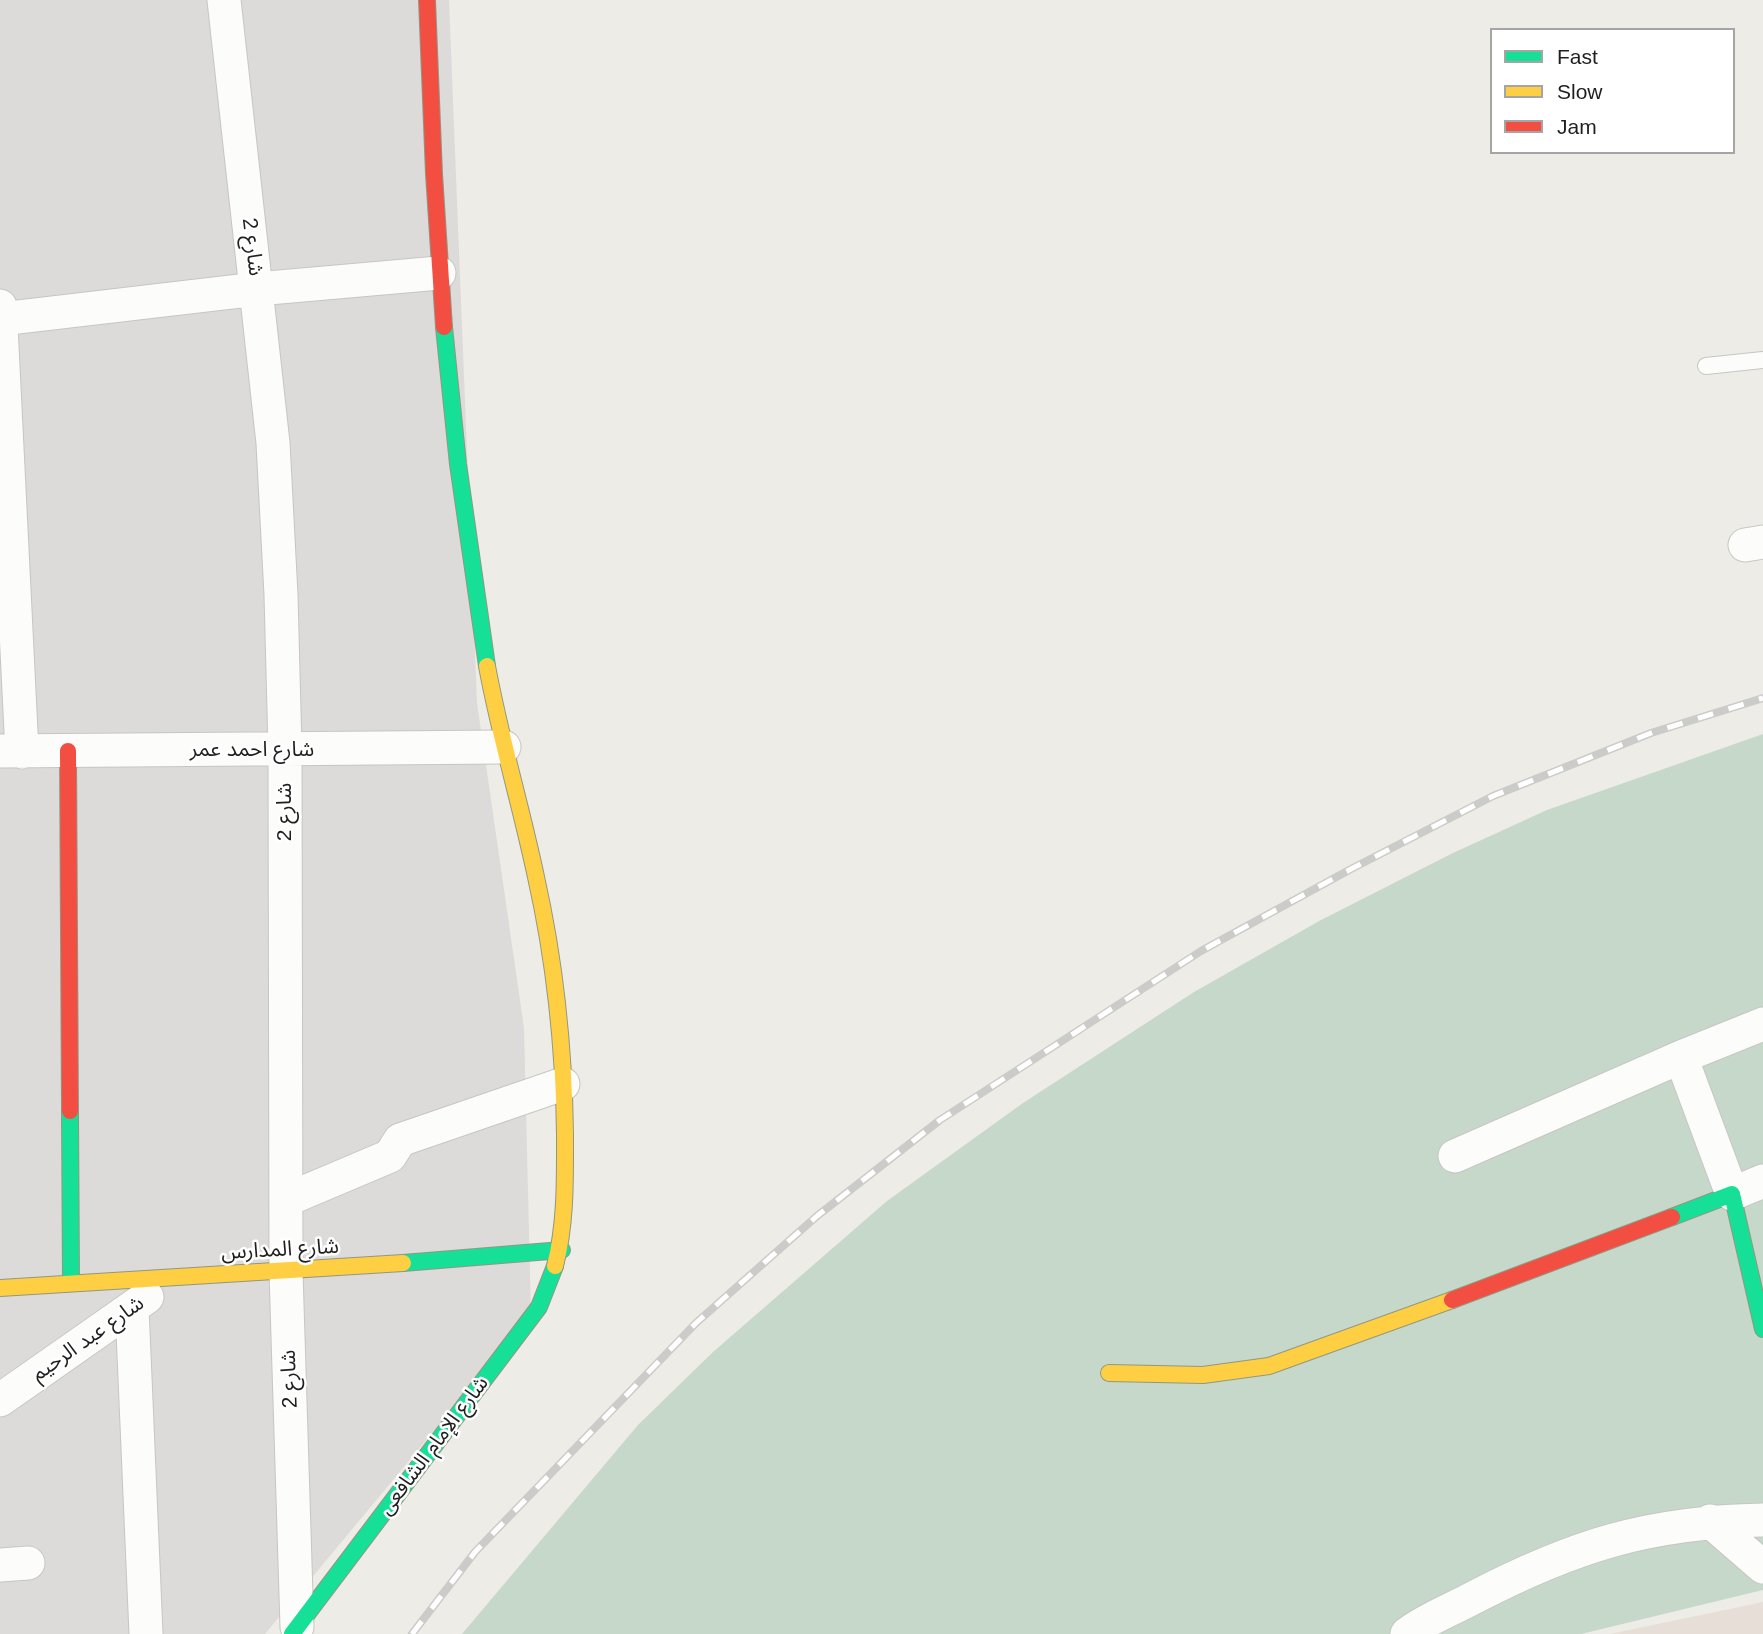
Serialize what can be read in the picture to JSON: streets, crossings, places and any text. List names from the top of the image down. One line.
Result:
{"streets":{"street":["شارع 2","شارع احمد عمر","شارع المدارس","شارع عبد الرحيم","شارع الإمام الشافعى"]},"crossings":[["شارع 2","شارع احمد عمر"],["شارع 2","شارع المدارس"],["شارع 2","شارع الإمام الشافعى"],["شارع احمد عمر","شارع الإمام الشافعى"],["شارع المدارس","شارع عبد الرحيم"],["شارع المدارس","شارع الإمام الشافعى"]],"legend":["Fast","Slow","Jam"]}
